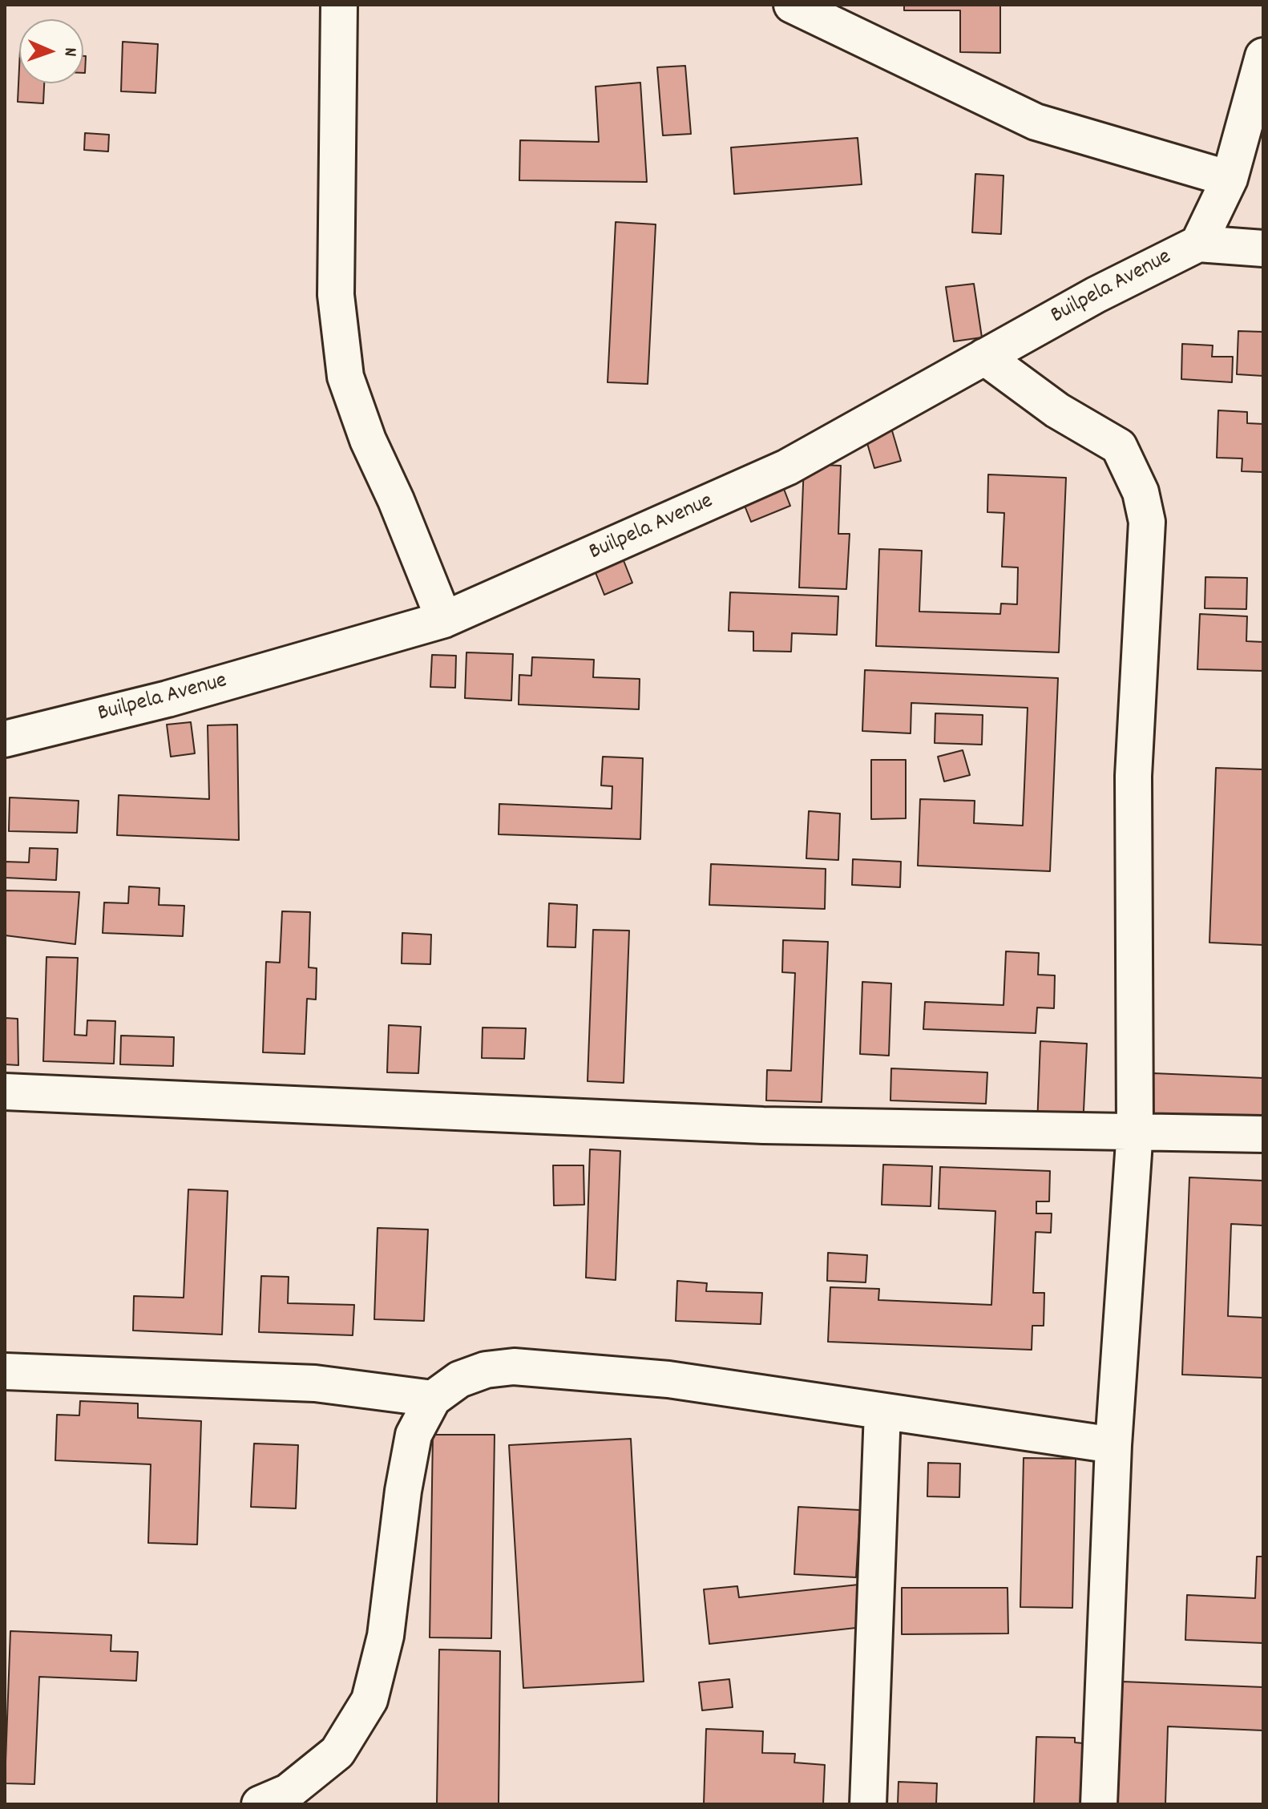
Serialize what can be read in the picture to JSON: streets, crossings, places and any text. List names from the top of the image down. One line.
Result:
{"streets":{"street":["Builpela Avenue"]},"north":"right"}
